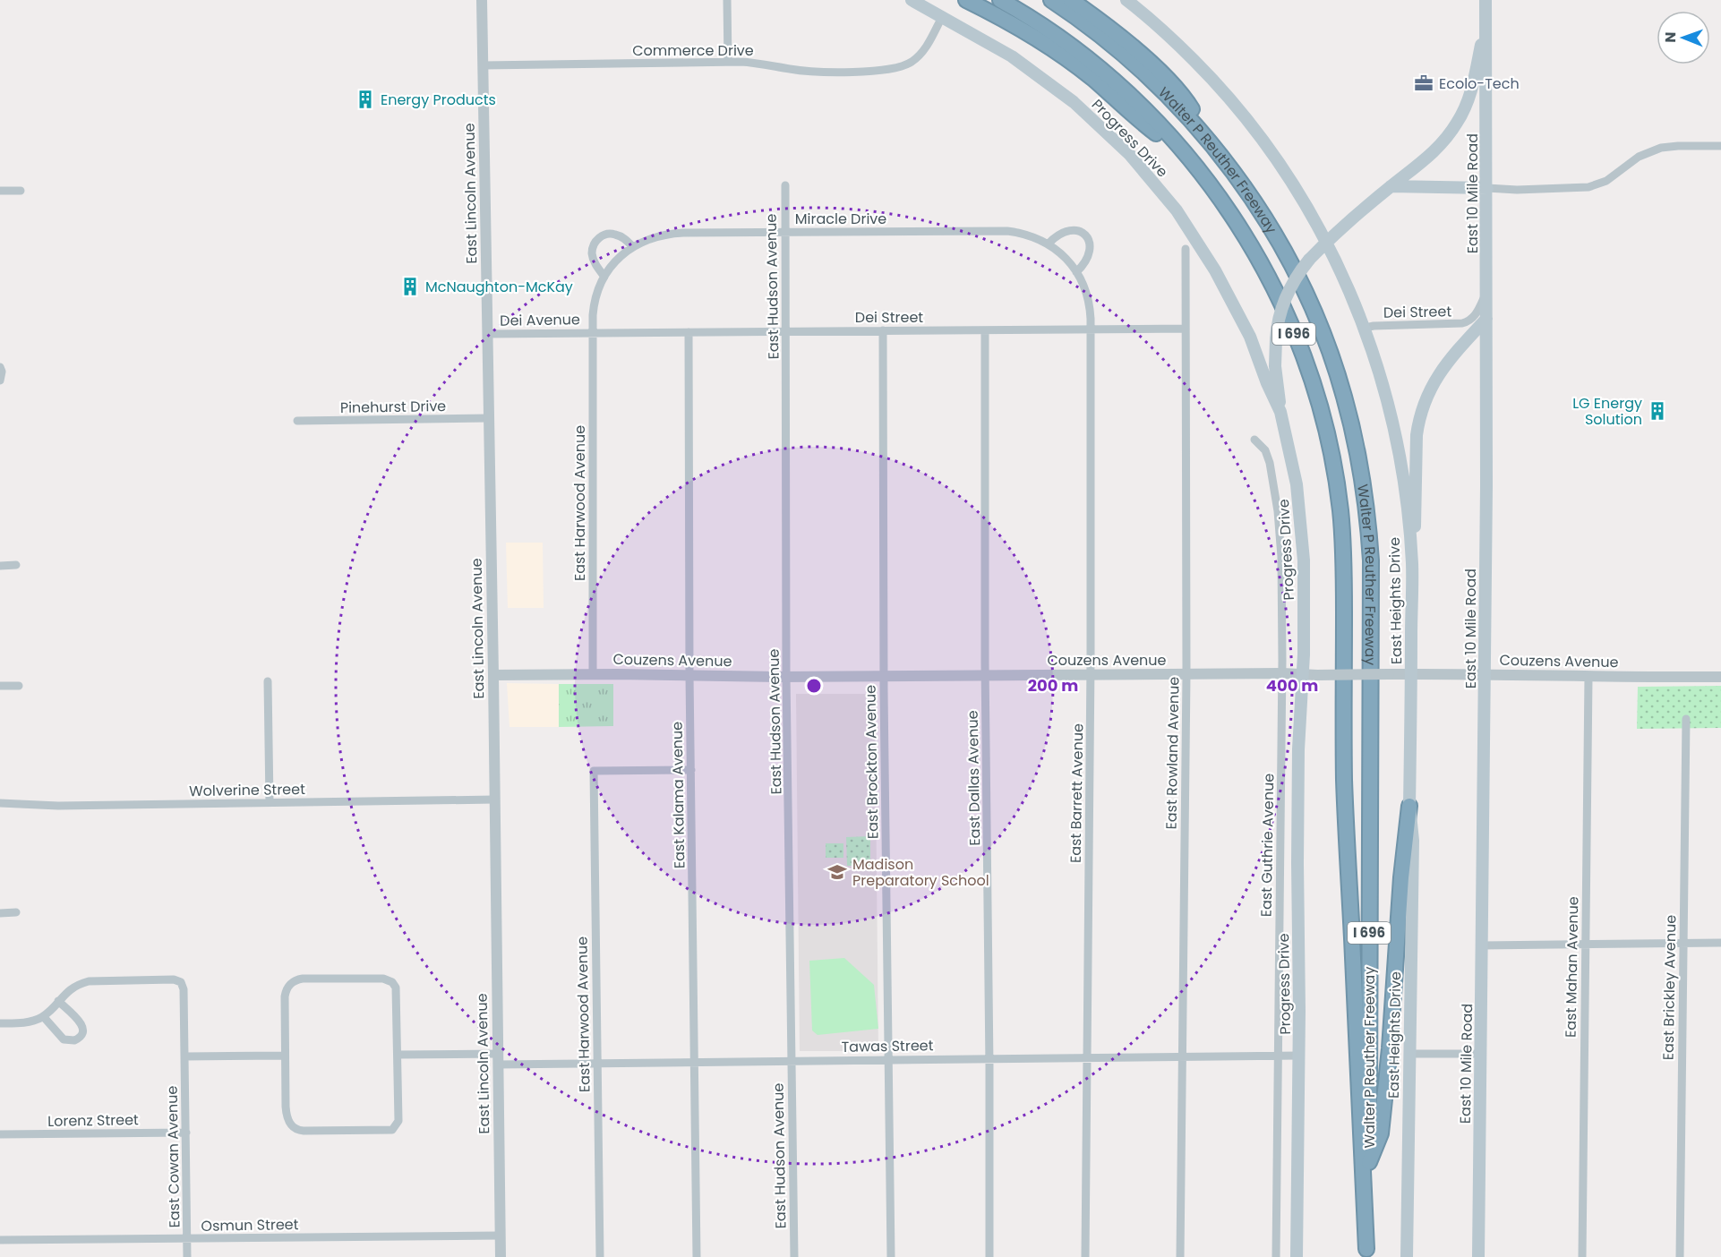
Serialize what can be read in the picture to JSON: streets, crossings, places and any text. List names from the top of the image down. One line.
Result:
{"streets":{"highway":["Walter P Reuther Freeway","I 696"],"main road":["Progress Drive","East 10 Mile Road","East Heights Drive"],"street":["Commerce Drive","East Lincoln Avenue","Miracle Drive","East Hudson Avenue","Dei Street","Dei Avenue","Pinehurst Drive","East Harwood Avenue","Couzens Avenue","East Rowland Avenue","East Brockton Avenue","East Dallas Avenue","Wolverine Street","East Barrett Avenue","East Kalama Avenue","East Guthrie Avenue","East Mahan Avenue","East Brickley Avenue","Tawas Street","Lorenz Street","East Cowan Avenue","Osmun Street"]},"crossings":[["Commerce Drive","Progress Drive"],["Commerce Drive","East Lincoln Avenue"],["Progress Drive","Couzens Avenue"],["Progress Drive","Tawas Street"],["East Lincoln Avenue","Dei Avenue"],["East Lincoln Avenue","Pinehurst Drive"],["East Lincoln Avenue","Couzens Avenue"],["East Lincoln Avenue","Wolverine Street"],["East Lincoln Avenue","Tawas Street"],["East Lincoln Avenue","Osmun Street"],["East 10 Mile Road","Dei Street"],["East 10 Mile Road","East Heights Drive"],["East 10 Mile Road","Couzens Avenue"],["Miracle Drive","East Hudson Avenue"],["Miracle Drive","Dei Street"],["Miracle Drive","Dei Avenue"],["Miracle Drive","East Harwood Avenue"],["Miracle Drive","East Barrett Avenue"],["East Hudson Avenue","Dei Street"],["East Hudson Avenue","Couzens Avenue"],["East Hudson Avenue","Tawas Street"],["Dei Street","Dei Avenue"],["Dei Street","East Harwood Avenue"],["Dei Street","East Heights Drive"],["Dei Street","East Rowland Avenue"],["Dei Street","East Brockton Avenue"],["Dei Street","East Dallas Avenue"],["Dei Street","East Barrett Avenue"],["Dei Street","East Kalama Avenue"],["Dei Avenue","East Harwood Avenue"],["East Harwood Avenue","Couzens Avenue"],["East Harwood Avenue","East Kalama Avenue"],["East Harwood Avenue","Tawas Street"],["East Heights Drive","Couzens Avenue"],["Couzens Avenue","East Rowland Avenue"],["Couzens Avenue","East Brockton Avenue"],["Couzens Avenue","East Dallas Avenue"],["Couzens Avenue","East Barrett Avenue"],["Couzens Avenue","East Kalama Avenue"],["Couzens Avenue","East Guthrie Avenue"],["Couzens Avenue","East Mahan Avenue"],["East Rowland Avenue","Tawas Street"],["East Brockton Avenue","Tawas Street"],["East Dallas Avenue","Tawas Street"],["East Barrett Avenue","Tawas Street"],["East Kalama Avenue","Tawas Street"],["East Guthrie Avenue","Tawas Street"],["Lorenz Street","East Cowan Avenue"],["East Cowan Avenue","Osmun Street"]],"places":{"office":["Ecolo-Tech"],"building":["Energy Products","McNaughton-McKay","LG Energy Solution"],"school or university":["Madison Preparatory School"]},"north":"left","rings":["200 m","400 m"]}
